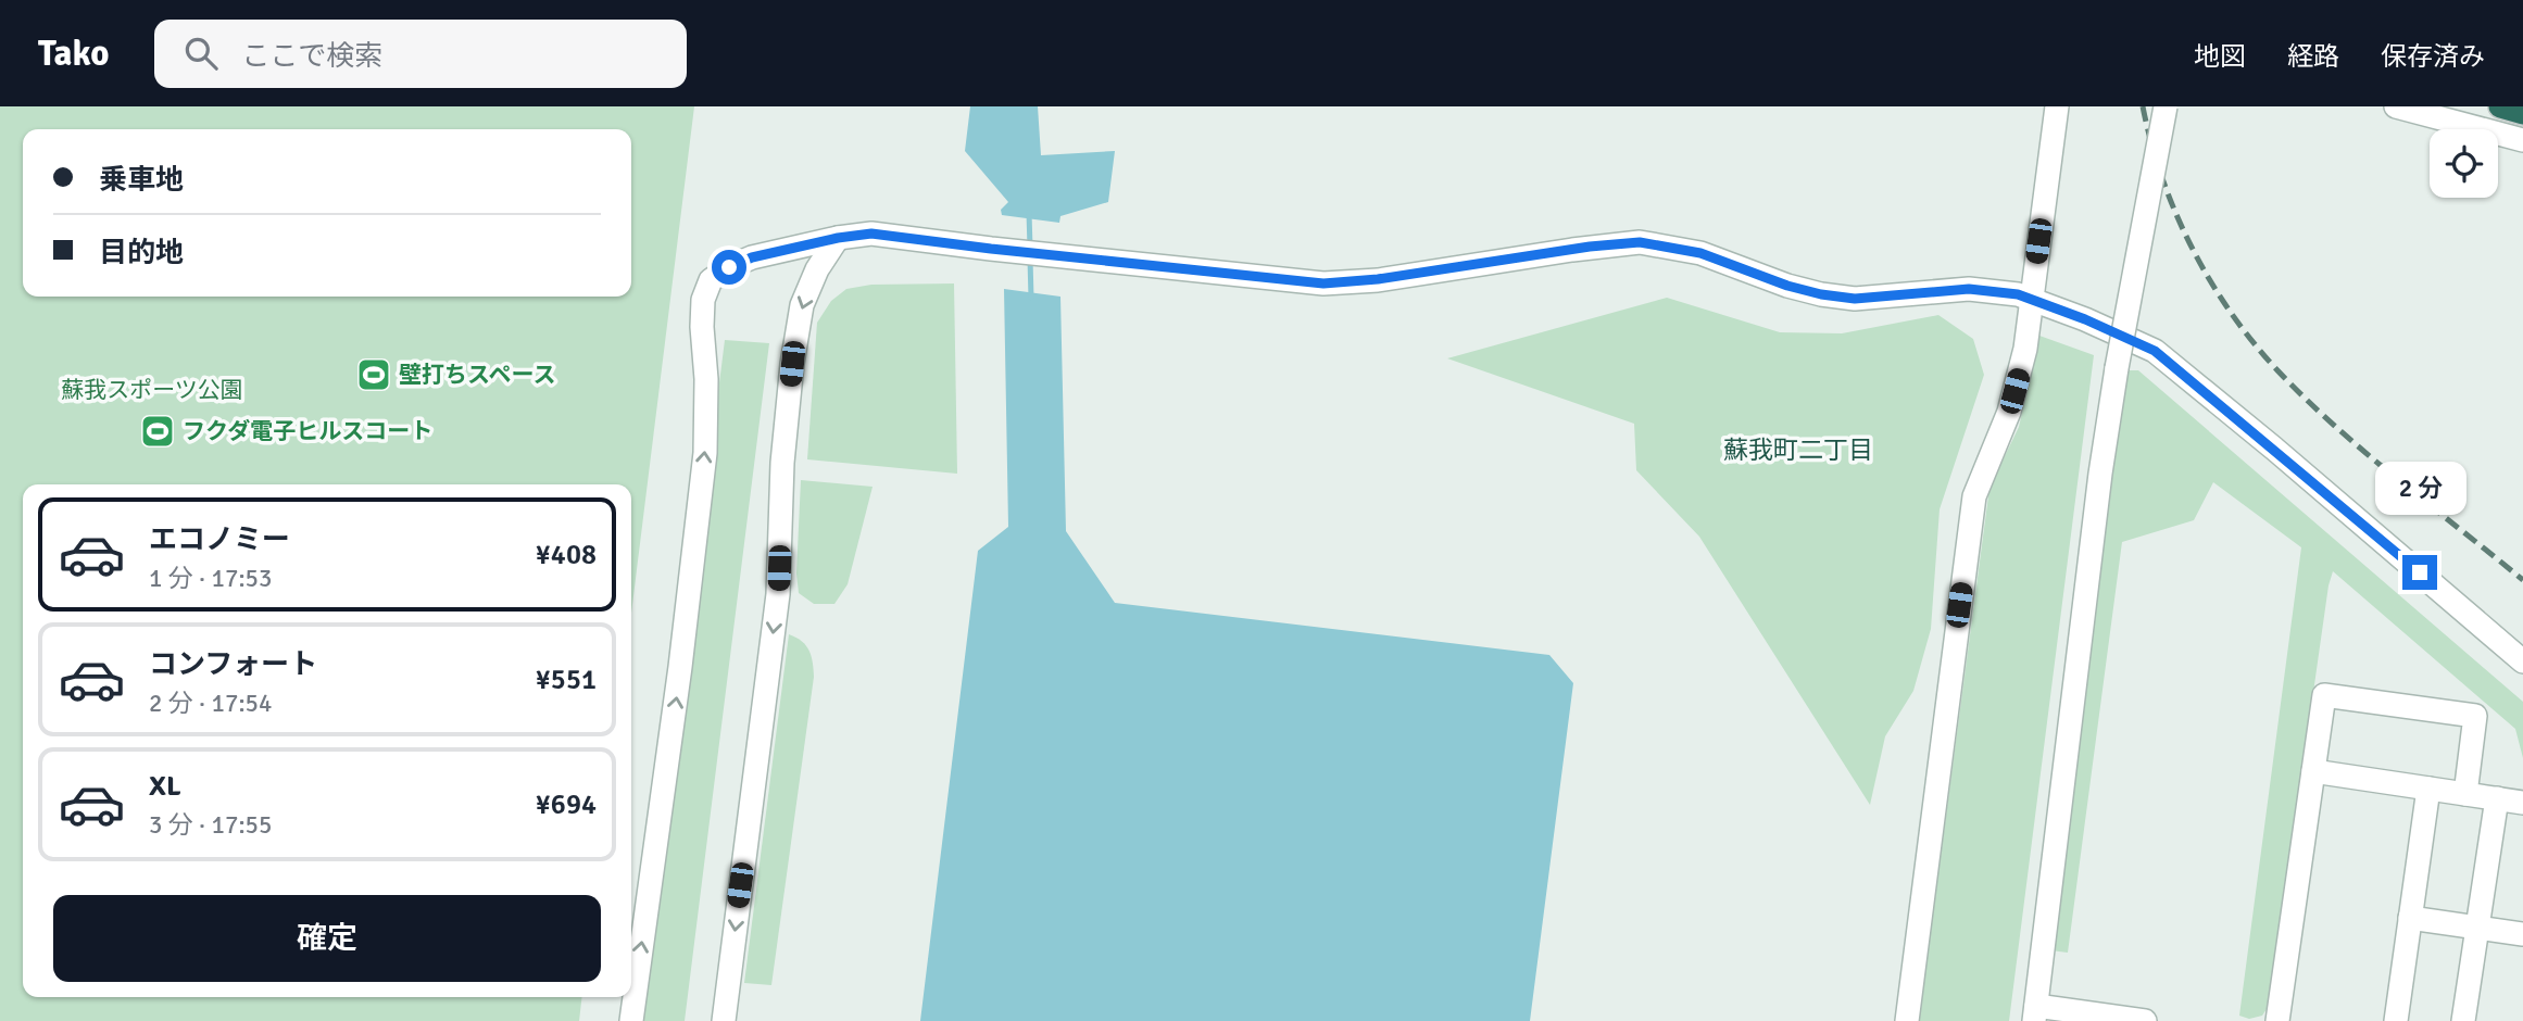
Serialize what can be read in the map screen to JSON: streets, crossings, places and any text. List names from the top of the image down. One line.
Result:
{"districts":["蘇我町二丁目"],"parks":["蘇我スポーツ公園"],"places":{"sports":["壁打ちスペース","フクダ電子ヒルスコート"]},"page":{"header":"Tako","search":"ここで検索","nav":["地図","経路","保存済み"],"banner":["乗車地","目的地"],"bubble":"2 分","list":[{"name":"エコノミー","note":"1 分 · 17:53","value":"¥408"},{"name":"コンフォート","note":"2 分 · 17:54","value":"¥551"},{"name":"XL","note":"3 分 · 17:55","value":"¥694"}],"buttons":"確定"}}
